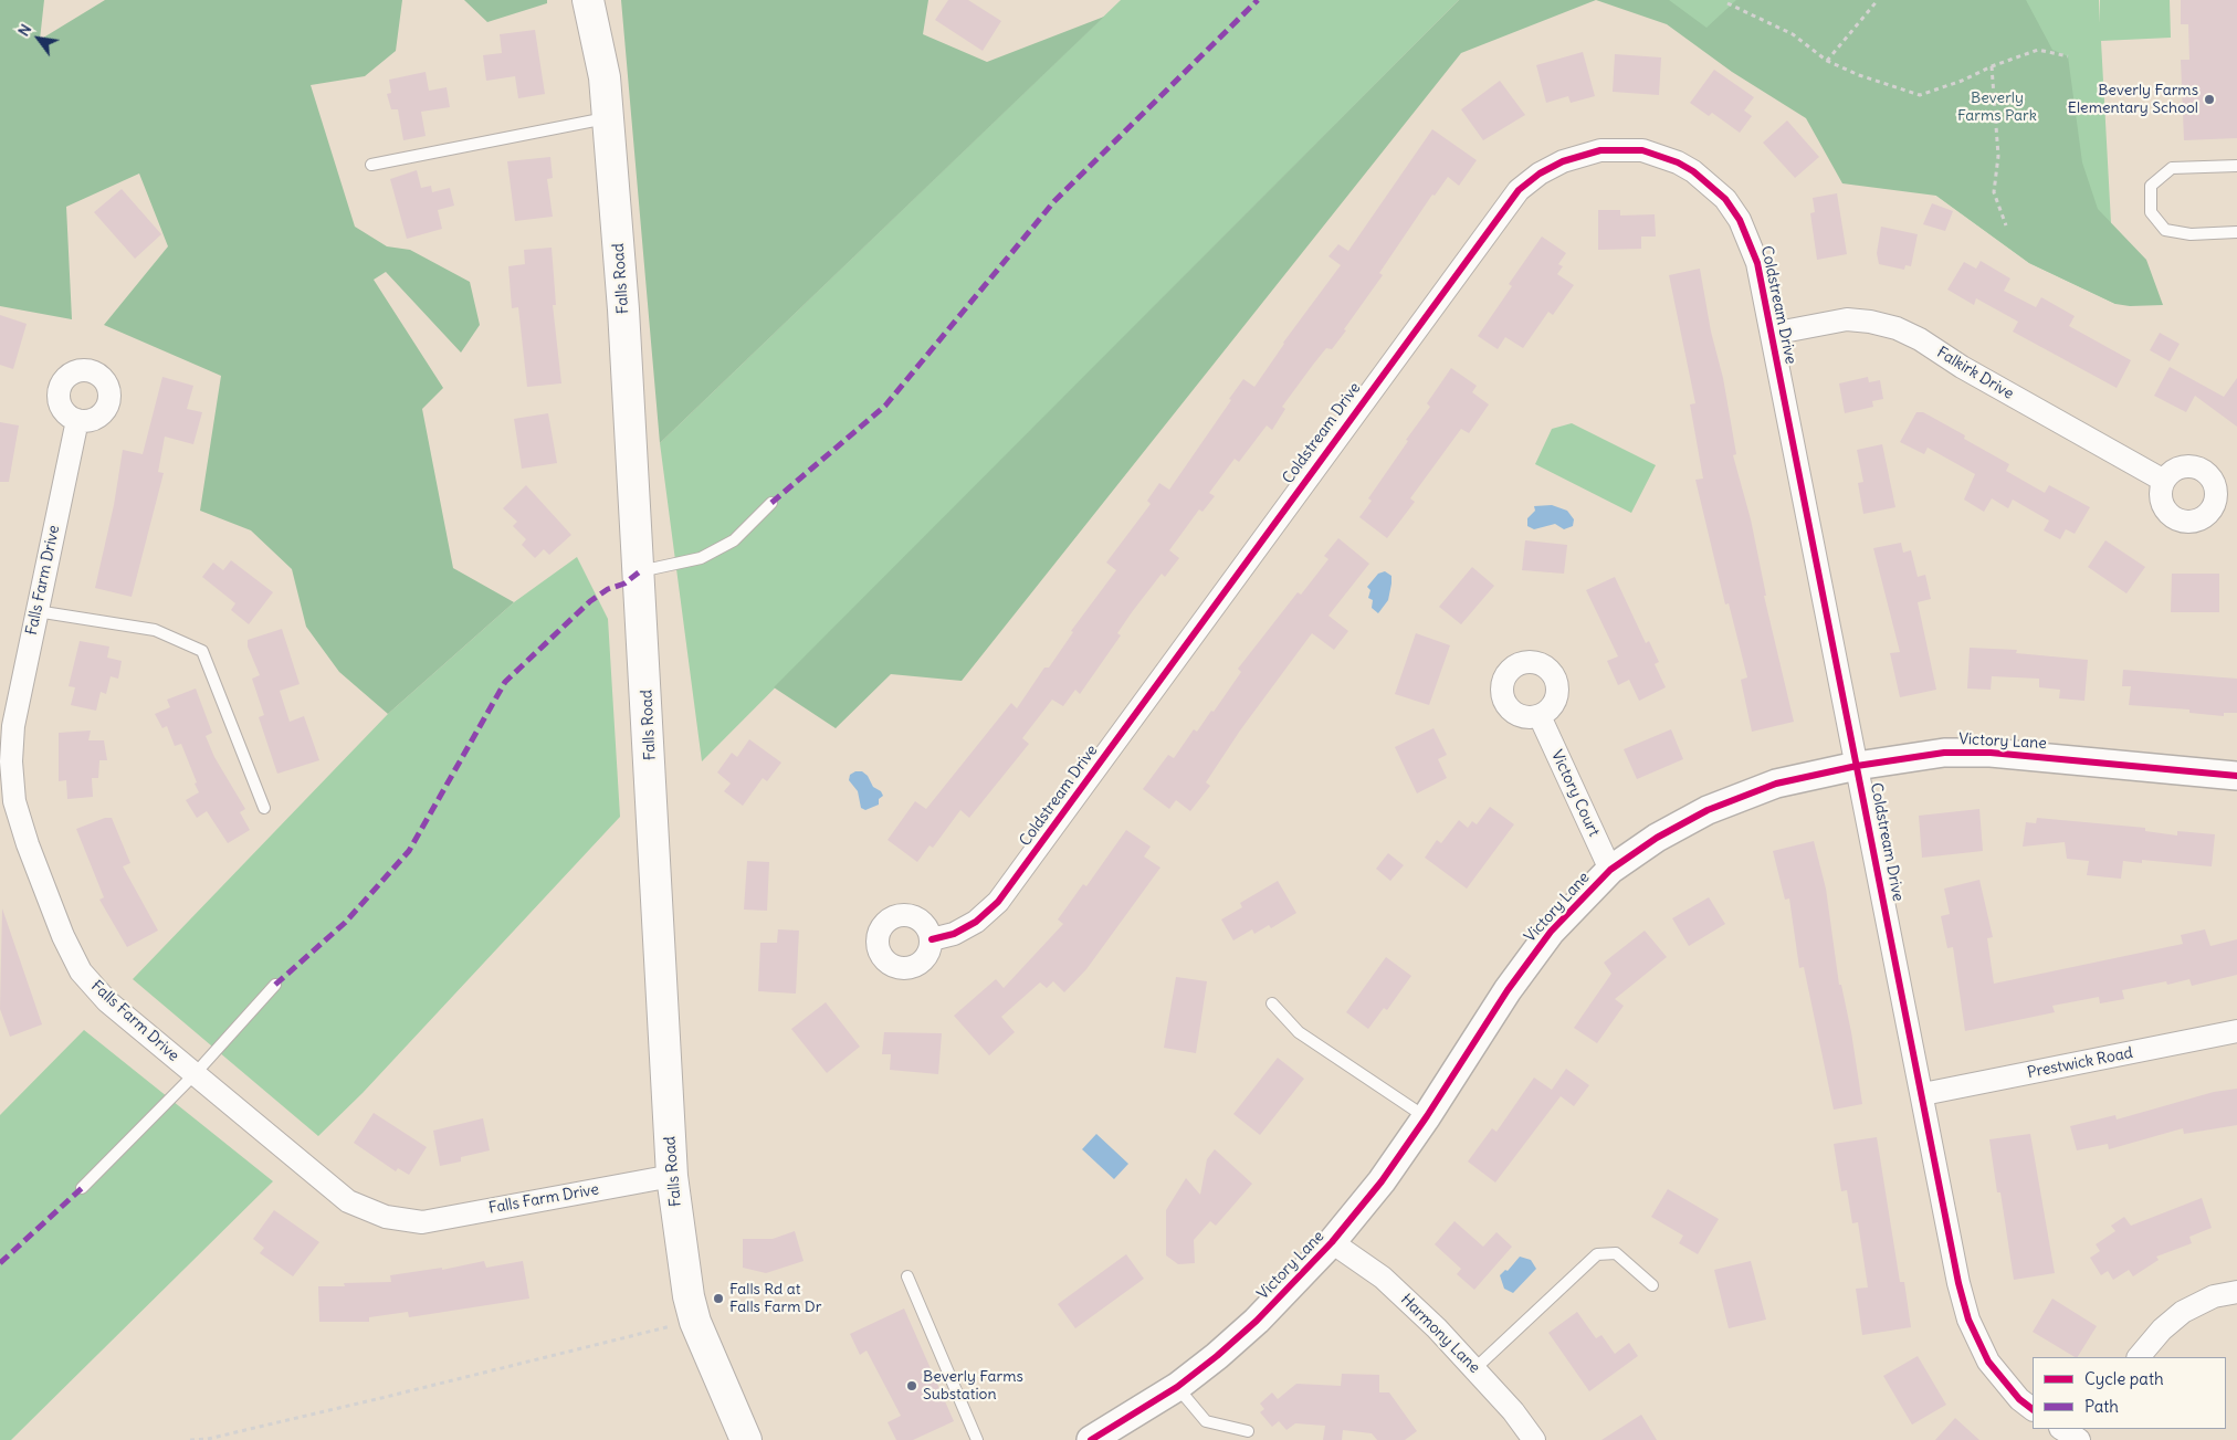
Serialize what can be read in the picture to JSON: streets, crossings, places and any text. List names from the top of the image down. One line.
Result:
{"streets":{"main road":["Falls Road"],"street":["Coldstream Drive","Falkirk Drive","Falls Farm Drive","Victory Lane","Victory Court","Prestwick Road","Harmony Lane"]},"crossings":[["Falls Road","Falls Farm Drive"],["Coldstream Drive","Falkirk Drive"],["Coldstream Drive","Victory Lane"],["Coldstream Drive","Prestwick Road"],["Victory Lane","Victory Court"],["Victory Lane","Harmony Lane"]],"parks":["Beverly Farms Park"],"places":["Beverly Farms Elementary School","Falls Rd at Falls Farm Dr","Beverly Farms Substation"],"legend":["Cycle path","Path"],"north":"top left"}
